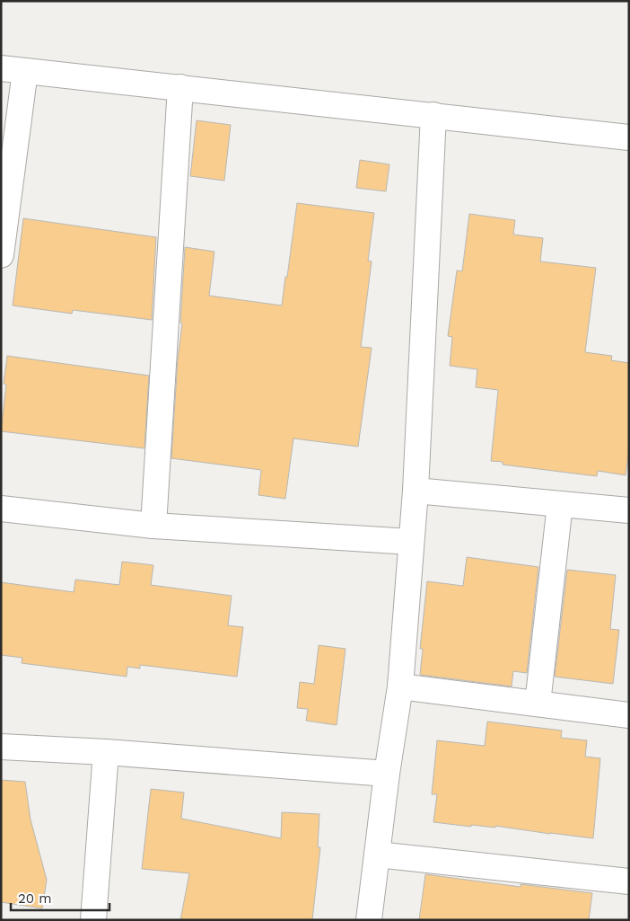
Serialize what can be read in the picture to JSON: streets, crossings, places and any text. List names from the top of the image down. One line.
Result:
{"scale_bar":"20 m"}
